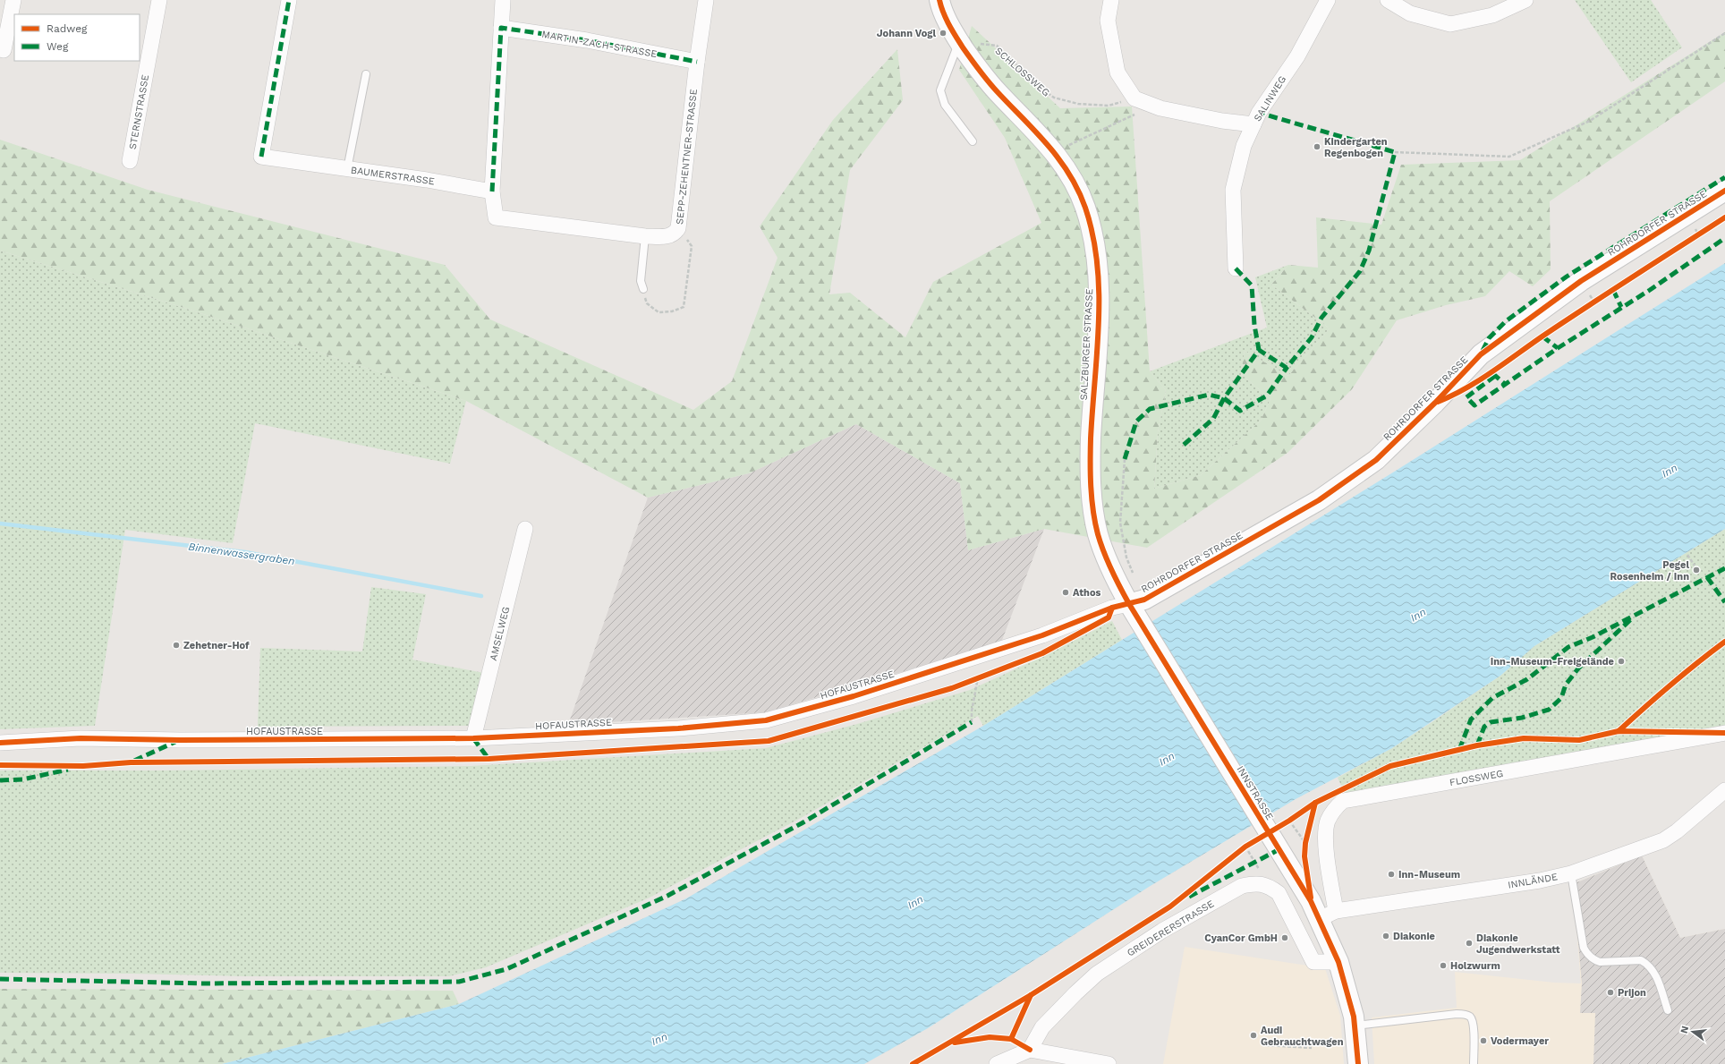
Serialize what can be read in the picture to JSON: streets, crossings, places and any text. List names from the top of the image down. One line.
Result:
{"streets":{"main road":["ROHRDORFER STRASSE","SALZBURGER STRASSE","INNSTRASSE"],"street":["MARTIN-ZACH-STRASSE","SALINWEG","STERNSTRASSE","SEPP-ZEHENTNER-STRASSE","BAUMERSTRASSE","AMSELWEG","HOFAUSTRASSE","FLOSSWEG","INNLÄNDE","GREIDERERSTRASSE"],"path":["SCHLOSSWEG"]},"crossings":[["MARTIN-ZACH-STRASSE","SEPP-ZEHENTNER-STRASSE"],["SCHLOSSWEG","SALZBURGER STRASSE"],["SEPP-ZEHENTNER-STRASSE","BAUMERSTRASSE"],["ROHRDORFER STRASSE","SALZBURGER STRASSE"],["ROHRDORFER STRASSE","HOFAUSTRASSE"],["ROHRDORFER STRASSE","INNSTRASSE"],["SALZBURGER STRASSE","HOFAUSTRASSE"],["SALZBURGER STRASSE","INNSTRASSE"],["AMSELWEG","HOFAUSTRASSE"],["HOFAUSTRASSE","INNSTRASSE"],["FLOSSWEG","INNSTRASSE"],["FLOSSWEG","INNLÄNDE"],["INNSTRASSE","INNLÄNDE"],["INNSTRASSE","GREIDERERSTRASSE"]],"water":["Inn","Binnenwassergraben"],"places":["Johann Vogl","Kindergarten Regenbogen","Pegel Rosenheim / Inn","Athos","Zehetner-Hof","Inn-Museum-Freigelände","Inn-Museum","Diakonie","CyanCor GmbH","Diakonie Jugendwerkstatt","Holzwurm","Prijon","Audi Gebrauchtwagen","Vodermayer"],"legend":["Radweg","Weg"],"north":"left"}
